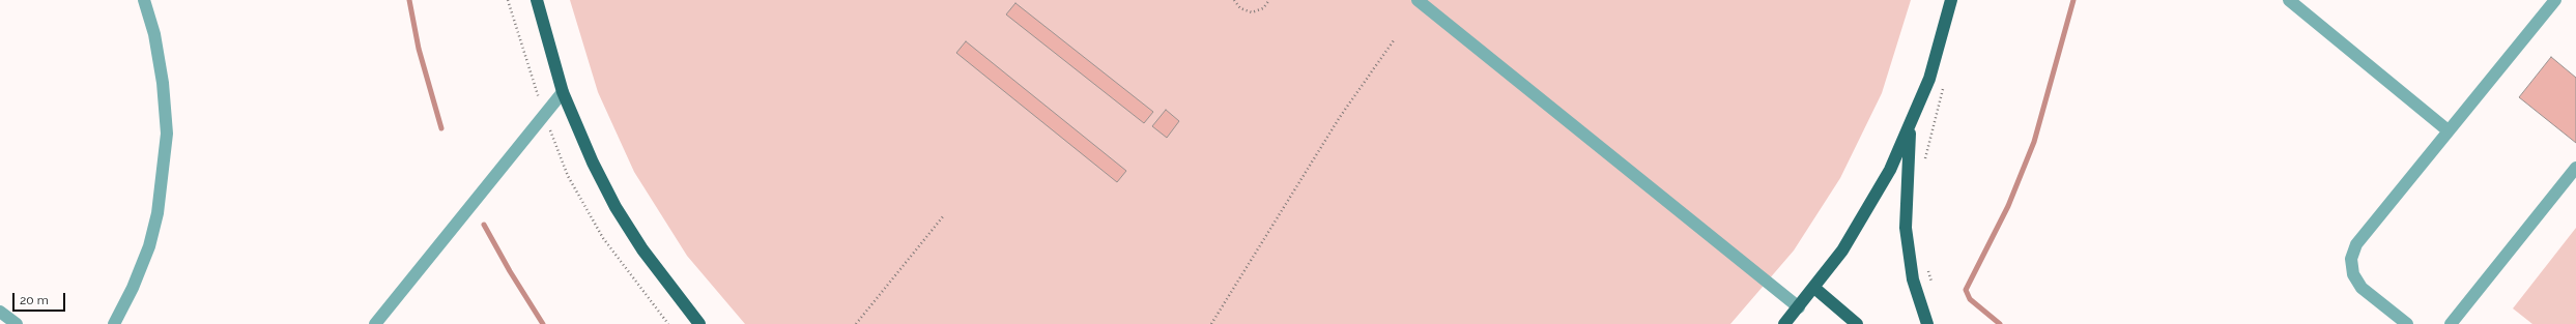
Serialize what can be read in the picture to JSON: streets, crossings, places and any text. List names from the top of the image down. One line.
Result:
{"scale_bar":"20 m"}
